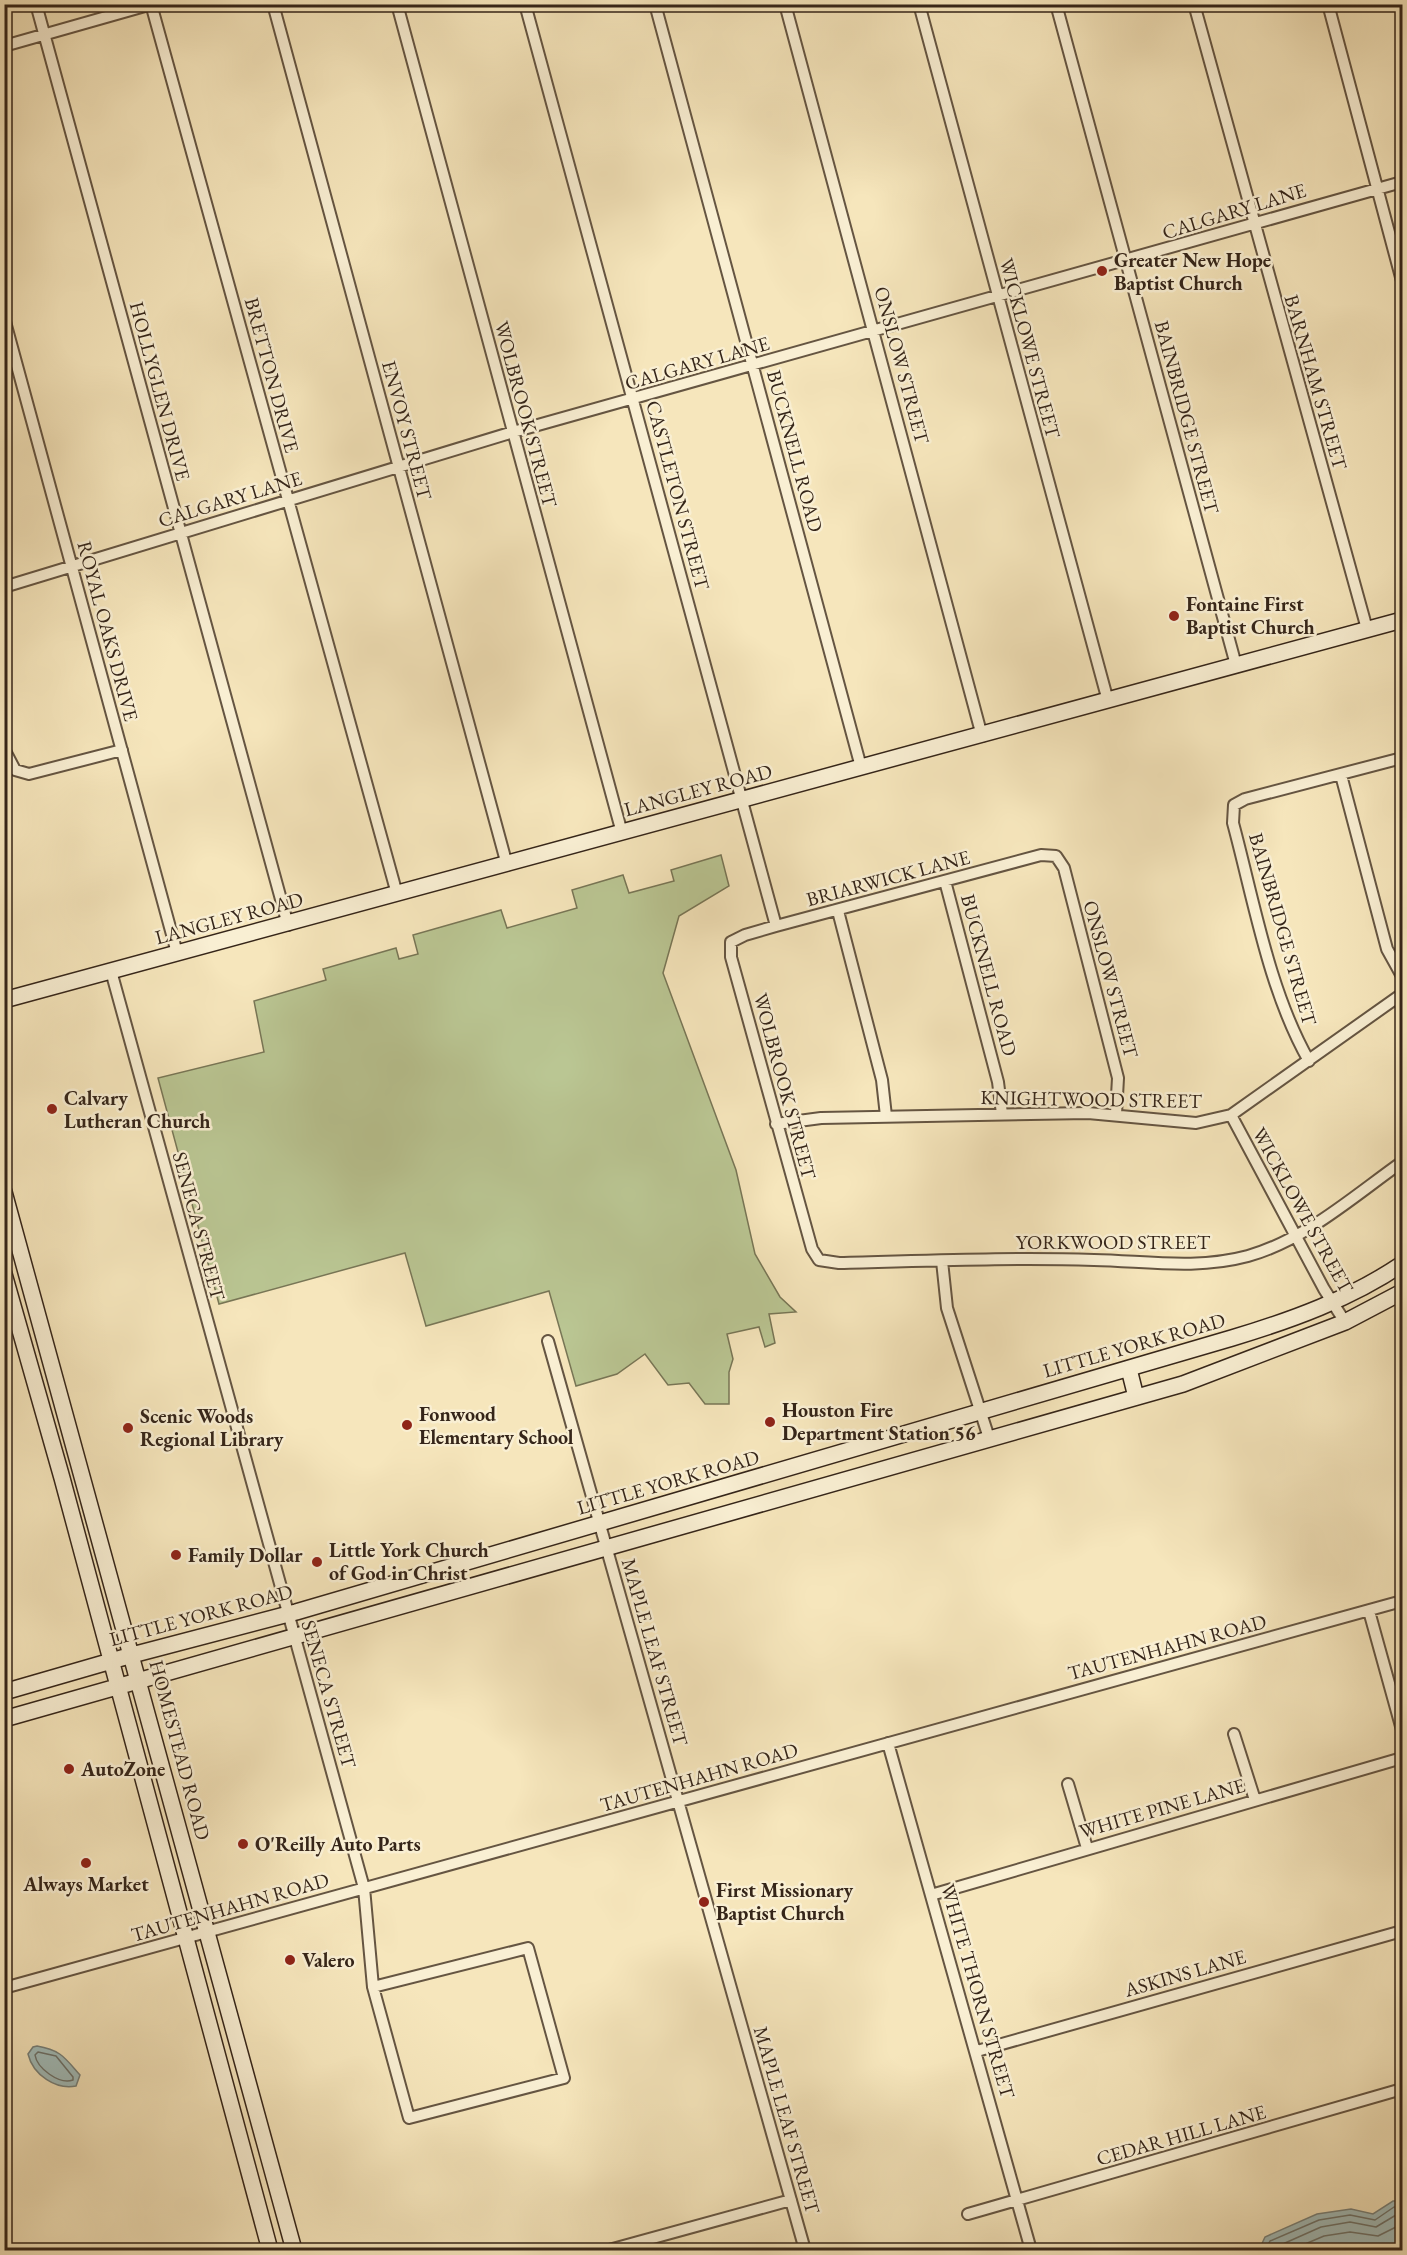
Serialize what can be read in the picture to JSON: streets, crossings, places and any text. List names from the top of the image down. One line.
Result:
{"streets":{"main road":["LANGLEY ROAD","LITTLE YORK ROAD","HOMESTEAD ROAD"],"street":["CALGARY LANE","WICKLOWE STREET","ONSLOW STREET","BRETTON DRIVE","BARNHAM STREET","HOLLYGLEN DRIVE","WOLBROOK STREET","BAINBRIDGE STREET","ENVOY STREET","BUCKNELL ROAD","CASTLETON STREET","ROYAL OAKS DRIVE","BRIARWICK LANE","KNIGHTWOOD STREET","SENECA STREET","YORKWOOD STREET","TAUTENHAHN ROAD","MAPLE LEAF STREET","WHITE PINE LANE","ASKINS LANE","WHITE THORN STREET","CEDAR HILL LANE"]},"crossings":[["CALGARY LANE","WICKLOWE STREET"],["CALGARY LANE","ONSLOW STREET"],["CALGARY LANE","BRETTON DRIVE"],["CALGARY LANE","BARNHAM STREET"],["CALGARY LANE","HOLLYGLEN DRIVE"],["CALGARY LANE","WOLBROOK STREET"],["CALGARY LANE","BAINBRIDGE STREET"],["CALGARY LANE","ENVOY STREET"],["CALGARY LANE","BUCKNELL ROAD"],["CALGARY LANE","CASTLETON STREET"],["CALGARY LANE","ROYAL OAKS DRIVE"],["WICKLOWE STREET","LANGLEY ROAD"],["WICKLOWE STREET","KNIGHTWOOD STREET"],["WICKLOWE STREET","YORKWOOD STREET"],["WICKLOWE STREET","LITTLE YORK ROAD"],["ONSLOW STREET","LANGLEY ROAD"],["ONSLOW STREET","BRIARWICK LANE"],["ONSLOW STREET","KNIGHTWOOD STREET"],["BRETTON DRIVE","LANGLEY ROAD"],["BARNHAM STREET","LANGLEY ROAD"],["HOLLYGLEN DRIVE","LANGLEY ROAD"],["WOLBROOK STREET","LANGLEY ROAD"],["WOLBROOK STREET","BRIARWICK LANE"],["WOLBROOK STREET","KNIGHTWOOD STREET"],["WOLBROOK STREET","YORKWOOD STREET"],["BAINBRIDGE STREET","LANGLEY ROAD"],["BAINBRIDGE STREET","KNIGHTWOOD STREET"],["ENVOY STREET","LANGLEY ROAD"],["BUCKNELL ROAD","LANGLEY ROAD"],["BUCKNELL ROAD","BRIARWICK LANE"],["BUCKNELL ROAD","KNIGHTWOOD STREET"],["CASTLETON STREET","LANGLEY ROAD"],["CASTLETON STREET","BRIARWICK LANE"],["ROYAL OAKS DRIVE","LANGLEY ROAD"],["LANGLEY ROAD","SENECA STREET"],["SENECA STREET","LITTLE YORK ROAD"],["SENECA STREET","TAUTENHAHN ROAD"],["LITTLE YORK ROAD","MAPLE LEAF STREET"],["LITTLE YORK ROAD","HOMESTEAD ROAD"],["TAUTENHAHN ROAD","MAPLE LEAF STREET"],["TAUTENHAHN ROAD","HOMESTEAD ROAD"],["TAUTENHAHN ROAD","WHITE THORN STREET"],["WHITE PINE LANE","WHITE THORN STREET"],["ASKINS LANE","WHITE THORN STREET"],["WHITE THORN STREET","CEDAR HILL LANE"]],"places":["Greater New Hope Baptist Church","Fontaine First Baptist Church","Calvary Lutheran Church","Houston Fire Department Station 56","Fonwood Elementary School","Scenic Woods Regional Library","Family Dollar","Little York Church of God in Christ","AutoZone","O'Reilly Auto Parts","Always Market","First Missionary Baptist Church","Valero"]}
